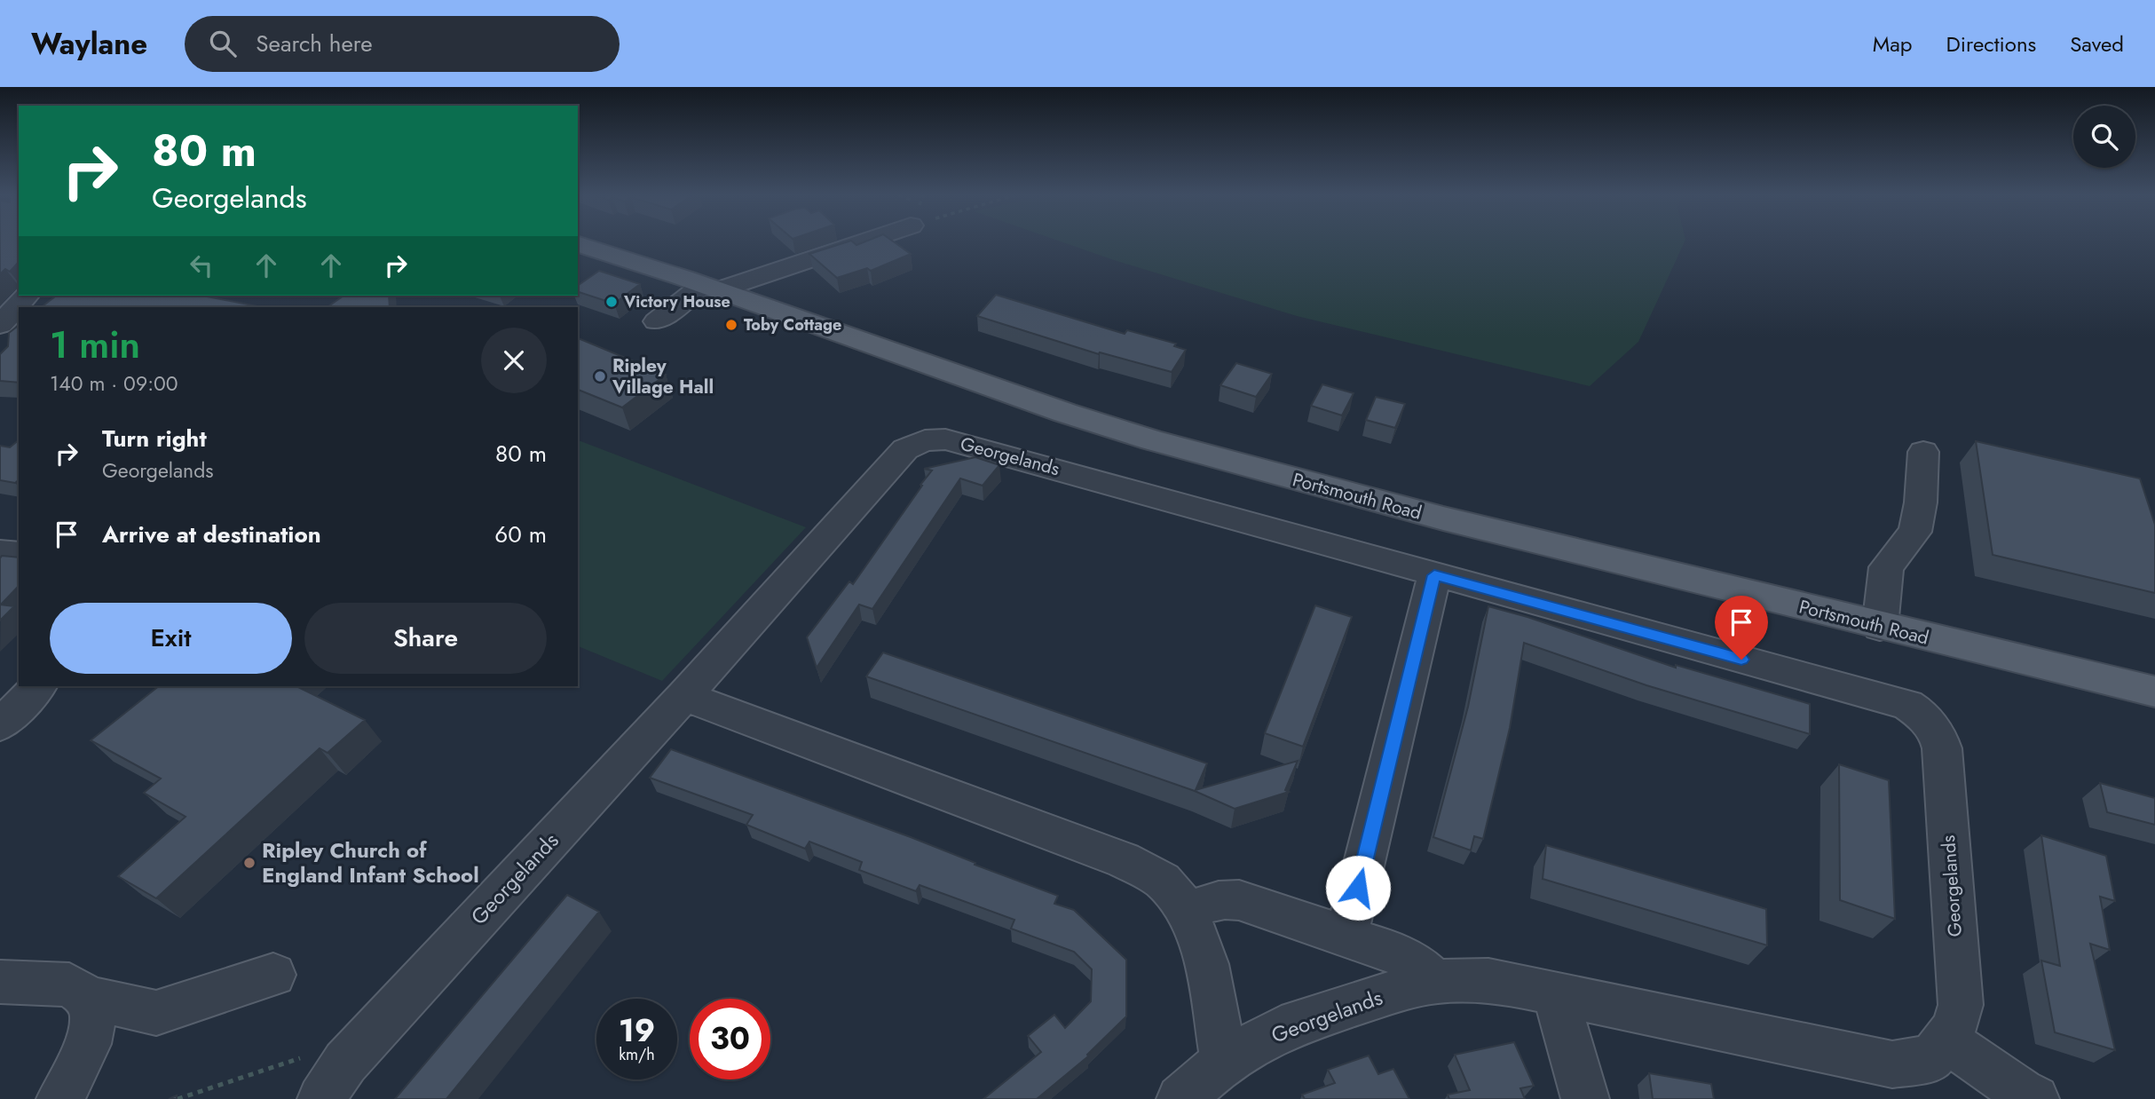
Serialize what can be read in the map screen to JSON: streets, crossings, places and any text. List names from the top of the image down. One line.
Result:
{"streets":{"main road":["Portsmouth Road"],"street":["Georgelands"]},"places":["Victory House","Toby Cottage","Ripley Village Hall","Ripley Church of England Infant School"],"page":{"header":"Waylane","search":"Search here","nav":["Map","Directions","Saved"],"turn":["80 m","Georgelands"],"heading":["1 min","140 m · 09:00"],"list":[{"name":"Turn right","note":"Georgelands","value":"80 m"},{"name":"Arrive at destination","value":"60 m"}],"buttons":["Exit","Share"],"speed":"19 km/h","limit":"30"}}
